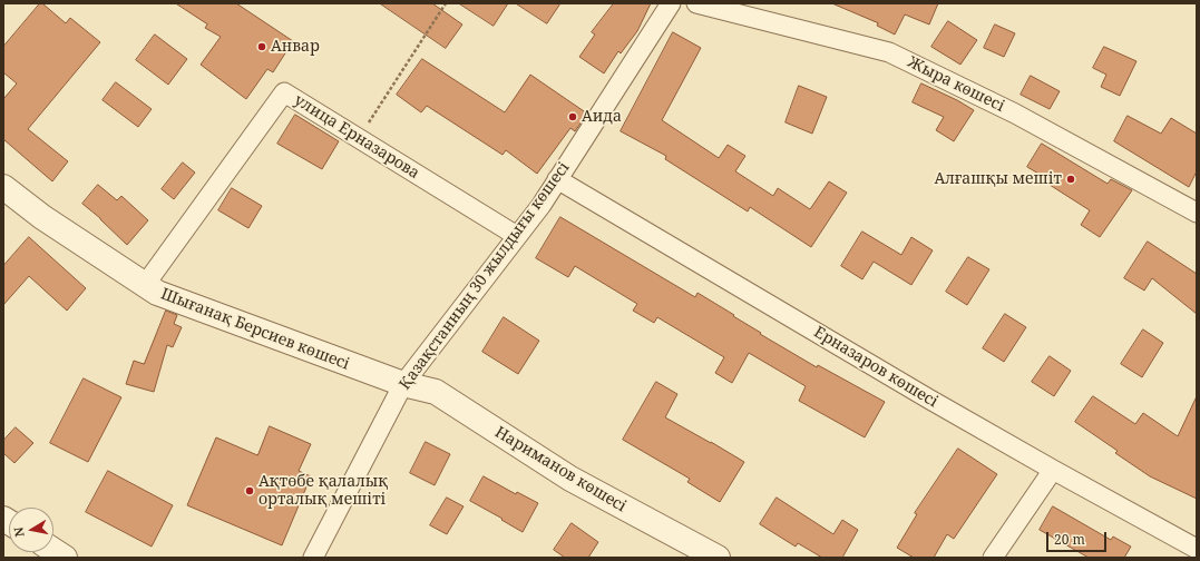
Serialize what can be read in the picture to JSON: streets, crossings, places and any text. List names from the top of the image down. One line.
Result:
{"streets":{"street":["Жыра көшесі","улица Ерназарова","Қазақстанның 30 жылдығы көшесі","Шығанақ Берсиев көшесі","Ерназаров көшесі","Нариманов көшесі"]},"crossings":[["улица Ерназарова","Қазақстанның 30 жылдығы көшесі"],["улица Ерназарова","Шығанақ Берсиев көшесі"],["Қазақстанның 30 жылдығы көшесі","Шығанақ Берсиев көшесі"],["Қазақстанның 30 жылдығы көшесі","Ерназаров көшесі"],["Қазақстанның 30 жылдығы көшесі","Нариманов көшесі"],["Шығанақ Берсиев көшесі","Нариманов көшесі"]],"places":["Анвар","Аида","Алғашқы мешіт","Ақтөбе қалалық орталық мешіті"],"scale_bar":"20 m","north":"left"}
